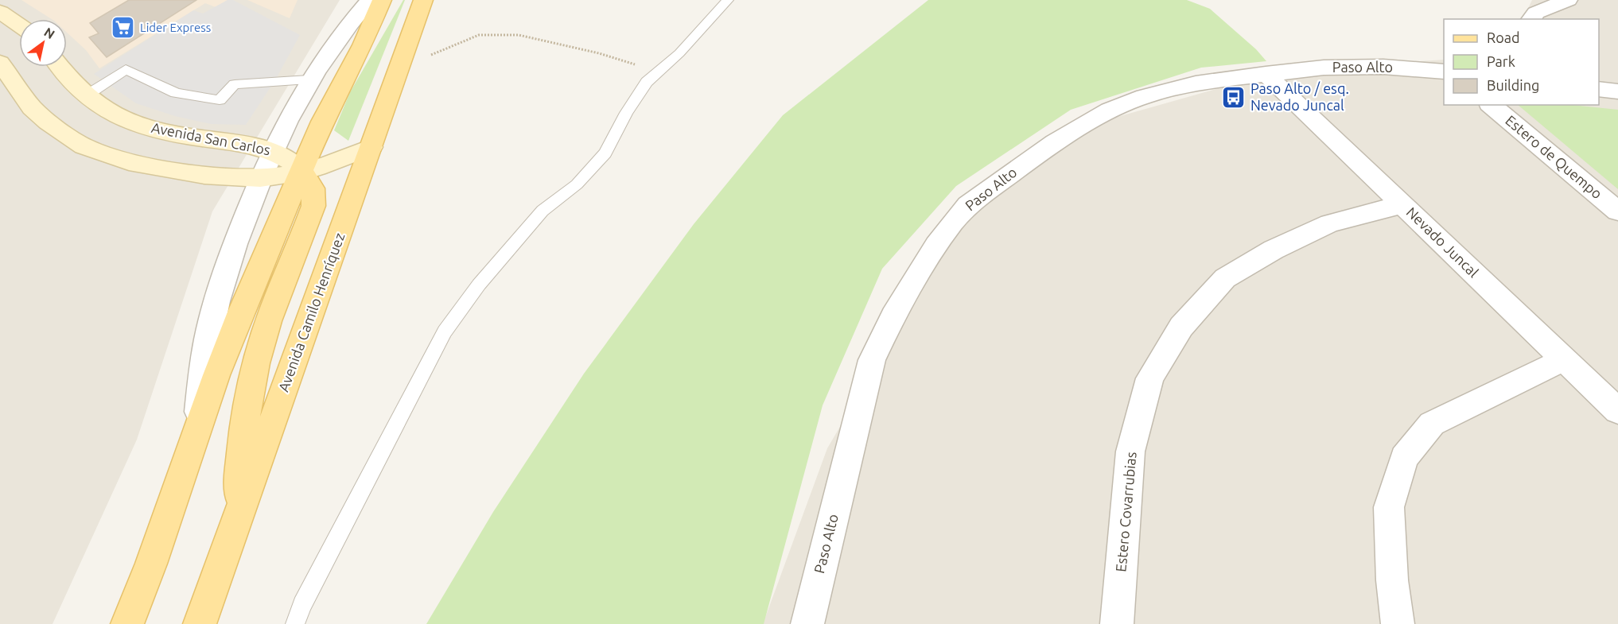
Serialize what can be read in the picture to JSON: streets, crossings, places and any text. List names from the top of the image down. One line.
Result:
{"streets":{"main road":["Avenida San Carlos","Avenida Camilo Henríquez"],"street":["Paso Alto","Estero de Quempo","Nevado Juncal","Estero Covarrubias"]},"crossings":[["Paso Alto","Nevado Juncal"],["Avenida San Carlos","Avenida Camilo Henríquez"],["Nevado Juncal","Estero Covarrubias"]],"places":{"supermarket":["Lider Express"],"bus stop":["Paso Alto / esq. Nevado Juncal"]},"legend":["Road","Park","Building"],"north":"top right"}
